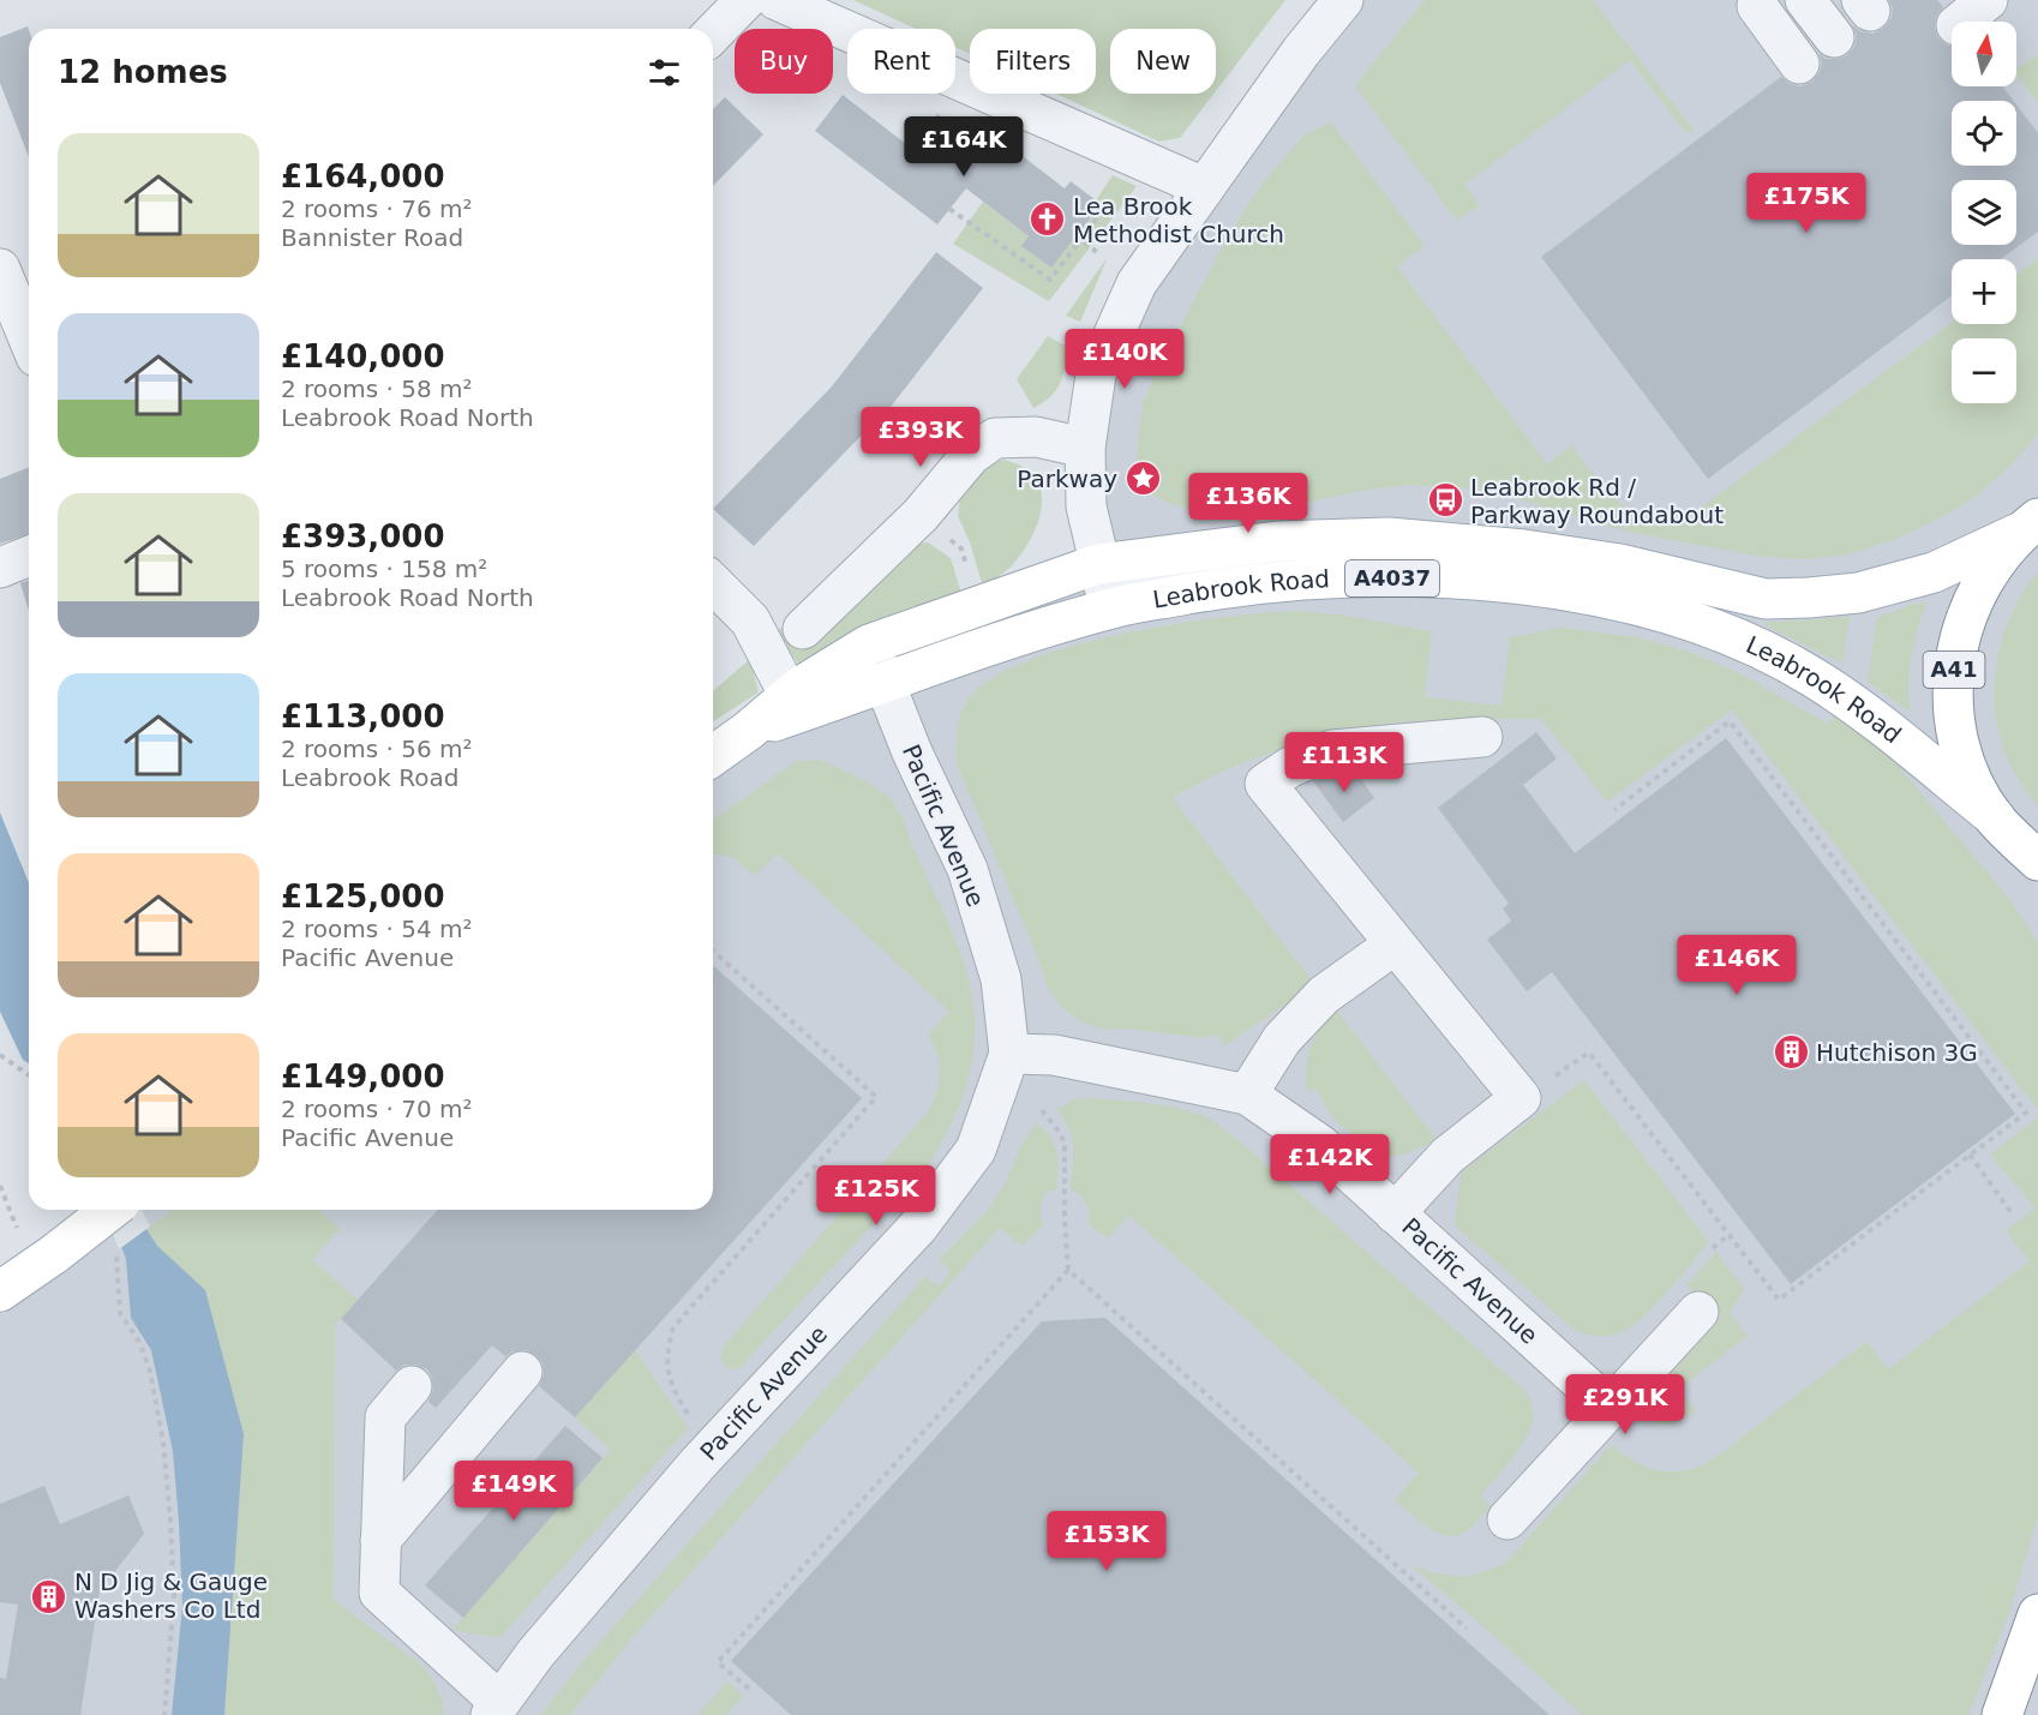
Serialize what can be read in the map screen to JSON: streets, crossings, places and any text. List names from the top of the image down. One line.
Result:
{"streets":{"main road":["A4037","Leabrook Road","A41"],"street":["Pacific Avenue"]},"crossings":[["Leabrook Road","A41"],["Leabrook Road","Pacific Avenue"]],"places":{"church":["Lea Brook Methodist Church"],"place":["Parkway"],"bus stop":["Leabrook Rd / Parkway Roundabout"],"building":["Hutchison 3G","N D Jig & Gauge Washers Co Ltd"]},"north":"top","page":{"map_buttons":["+","−"],"chip":["Buy","Rent","Filters","New"],"heading":"12 homes","list":[{"name":"£164,000","note":"2 rooms · 76 m² · Bannister Road"},{"name":"£140,000","note":"2 rooms · 58 m² · Leabrook Road North"},{"name":"£393,000","note":"5 rooms · 158 m² · Leabrook Road North"},{"name":"£113,000","note":"2 rooms · 56 m² · Leabrook Road"},{"name":"£125,000","note":"2 rooms · 54 m² · Pacific Avenue"},{"name":"£149,000","note":"2 rooms · 70 m² · Pacific Avenue"}],"price":["£164K","£175K","£140K","£393K","£136K","£113K","£146K","£142K","£125K","£291K","£149K","£153K"]}}
